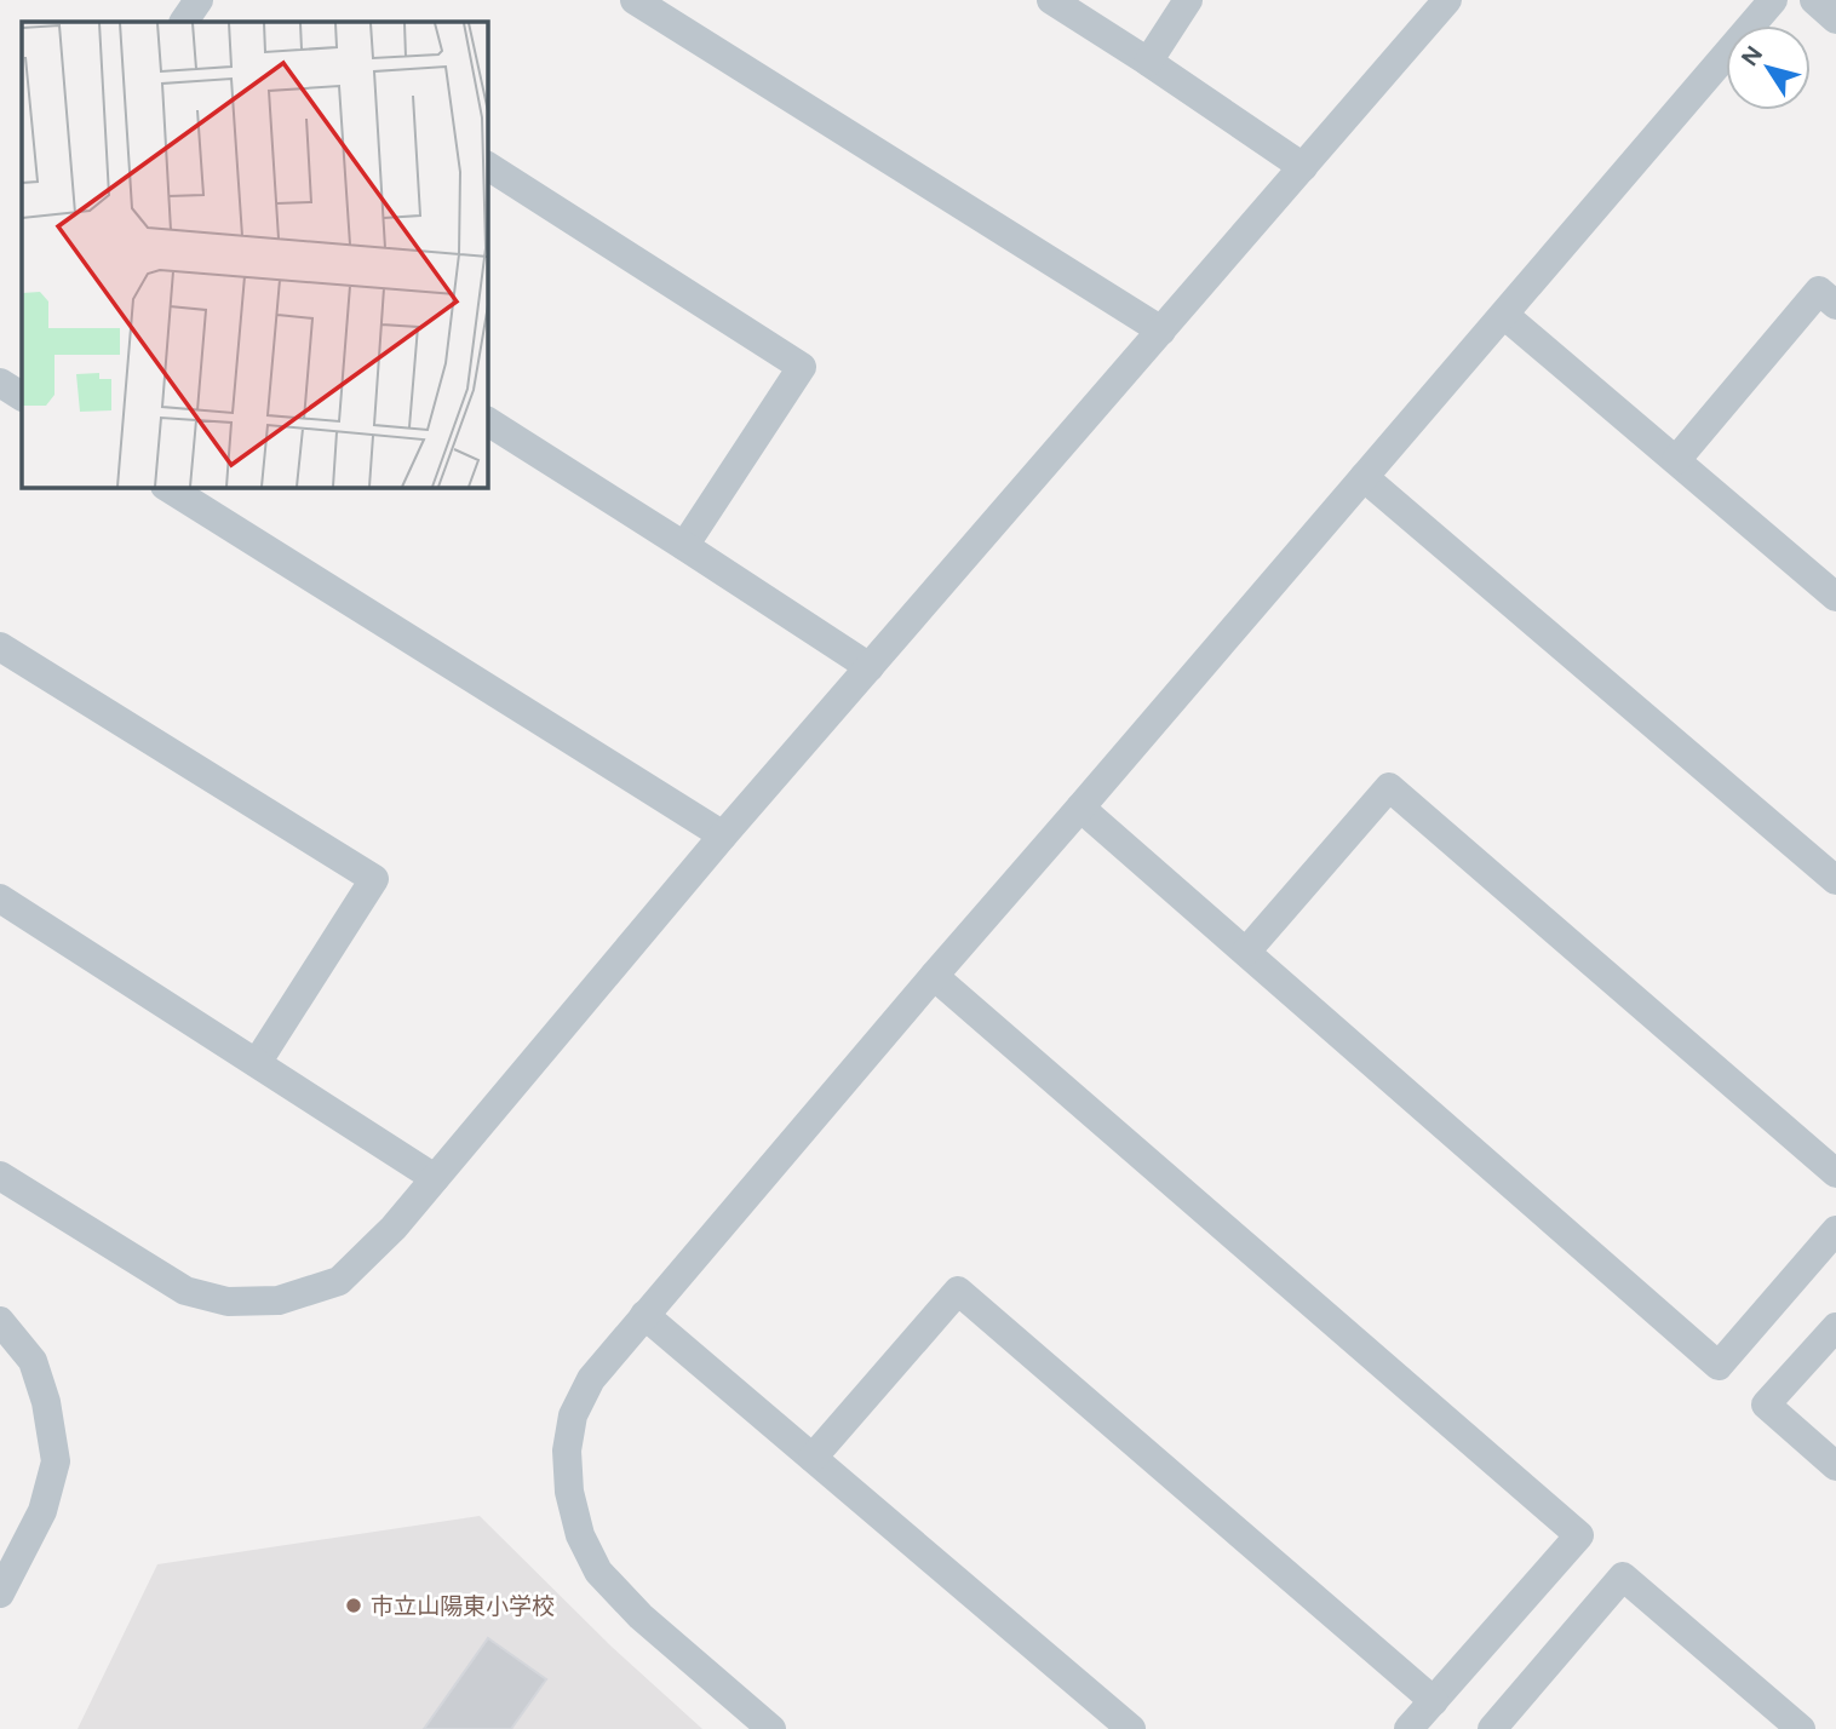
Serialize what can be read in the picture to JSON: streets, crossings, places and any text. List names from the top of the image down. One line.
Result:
{"places":["市立山陽東小学校"],"north":"top left"}
